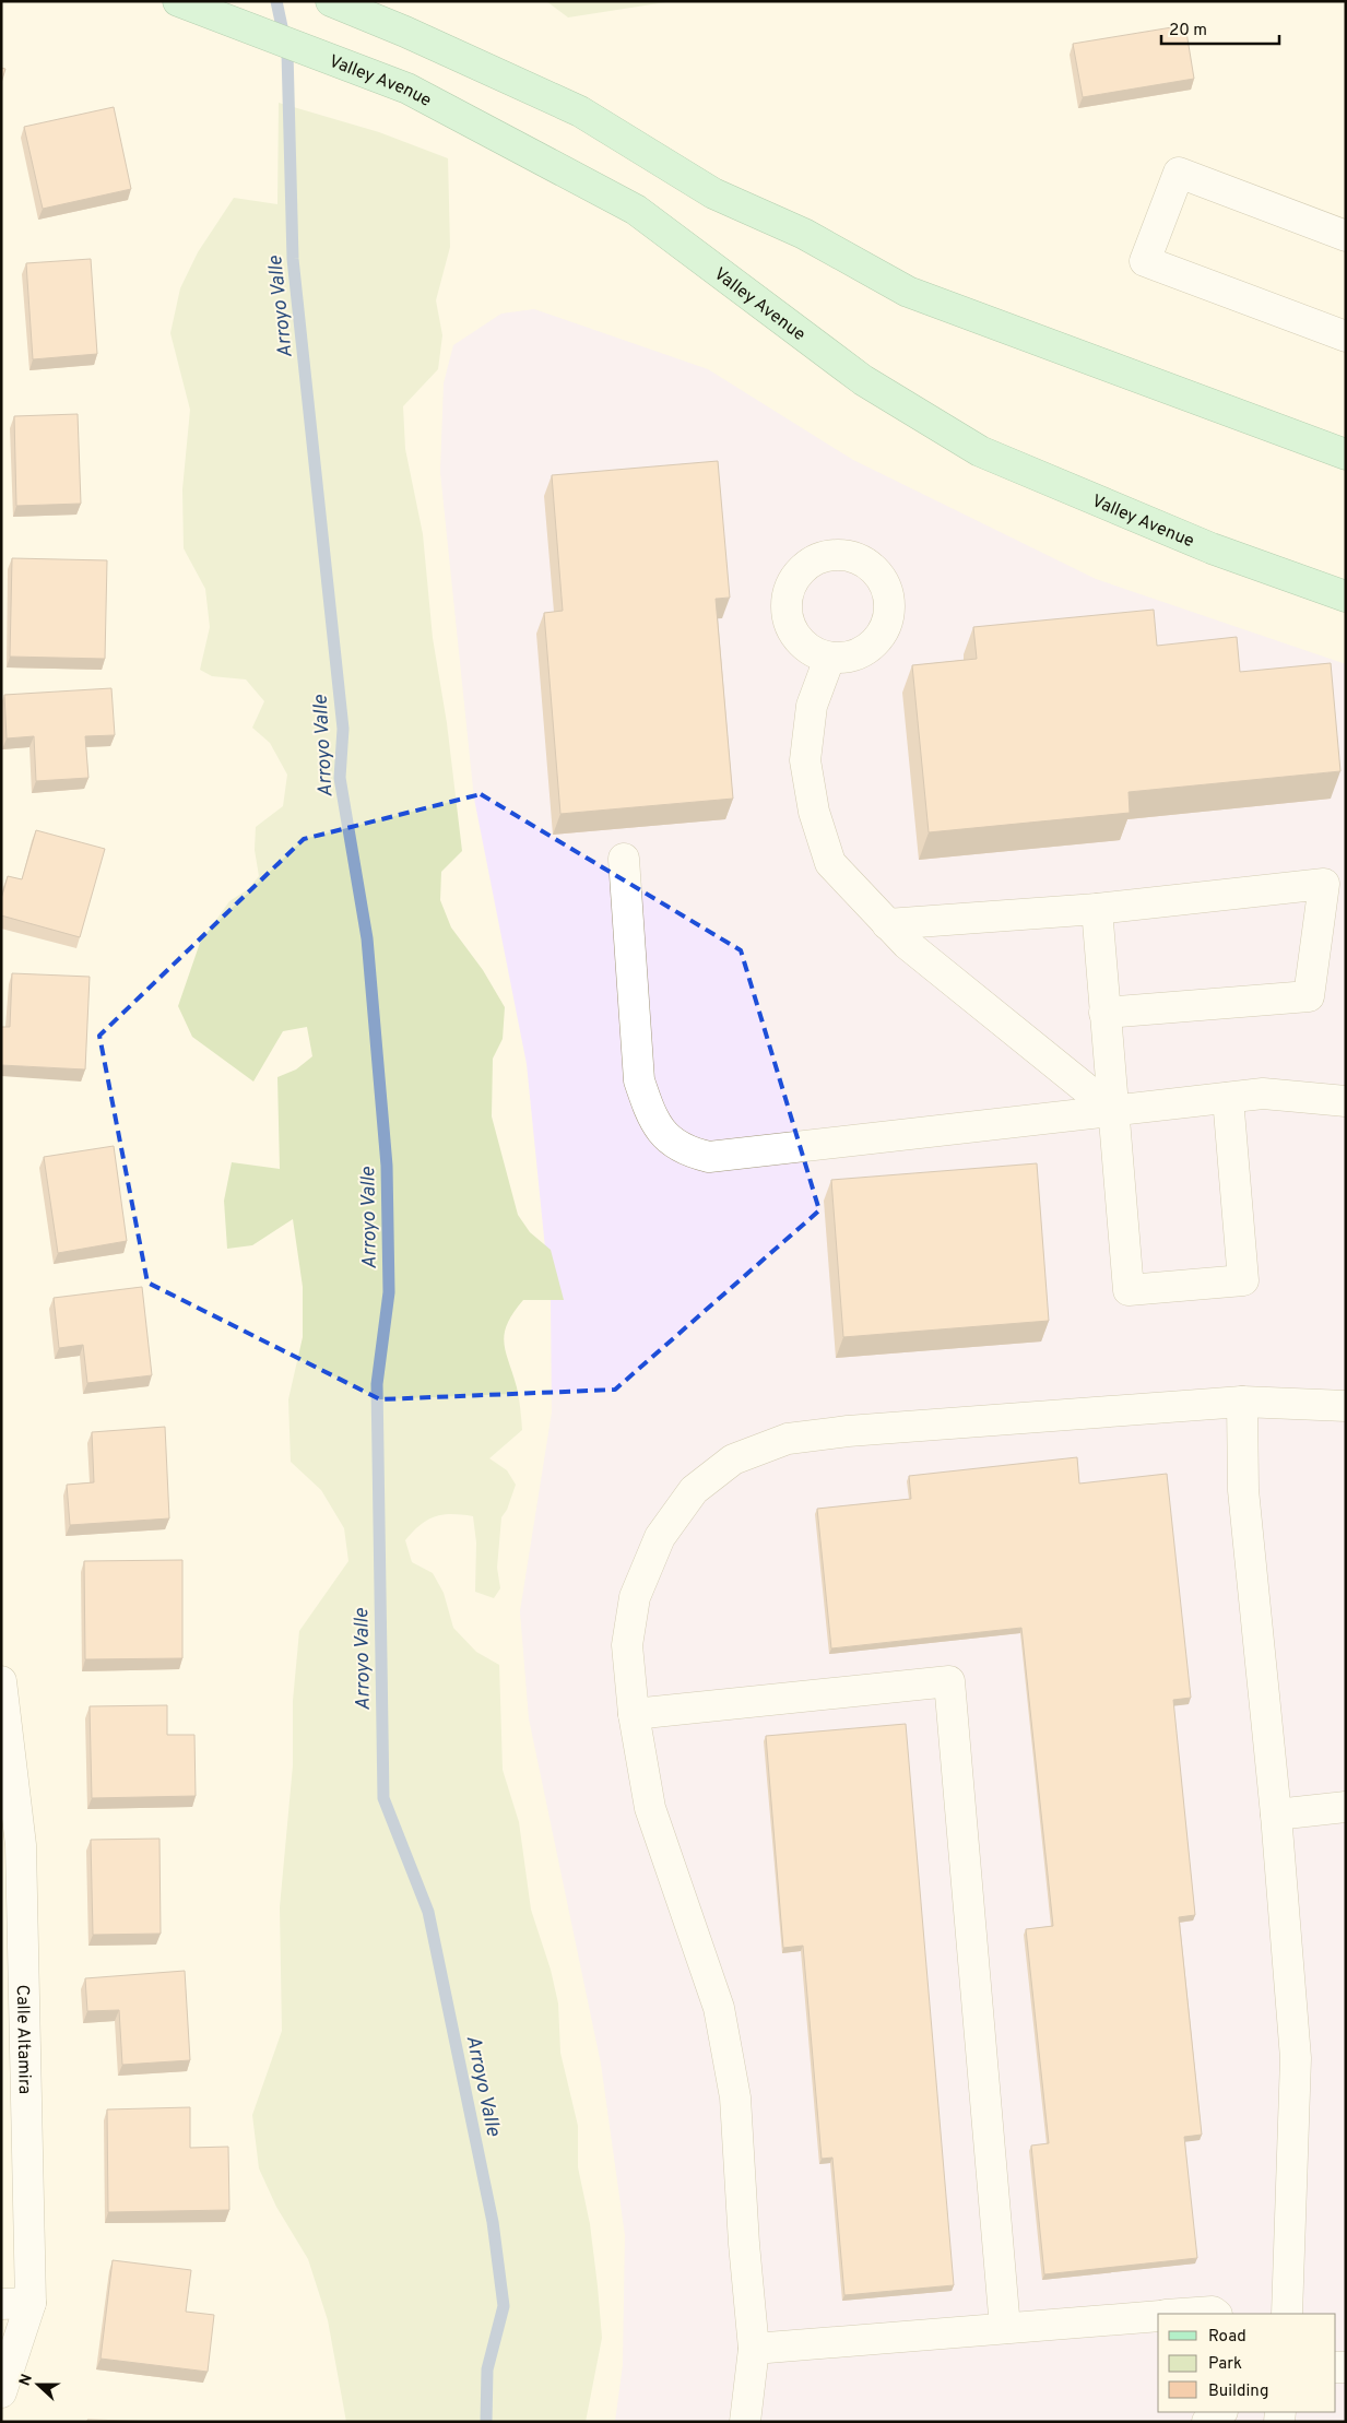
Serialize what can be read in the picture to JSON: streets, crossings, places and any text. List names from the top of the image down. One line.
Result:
{"streets":{"main road":["Valley Avenue"],"street":["Calle Altamira"]},"water":["Arroyo Valle"],"legend":["Road","Park","Building"],"scale_bar":"20 m","north":"left"}
